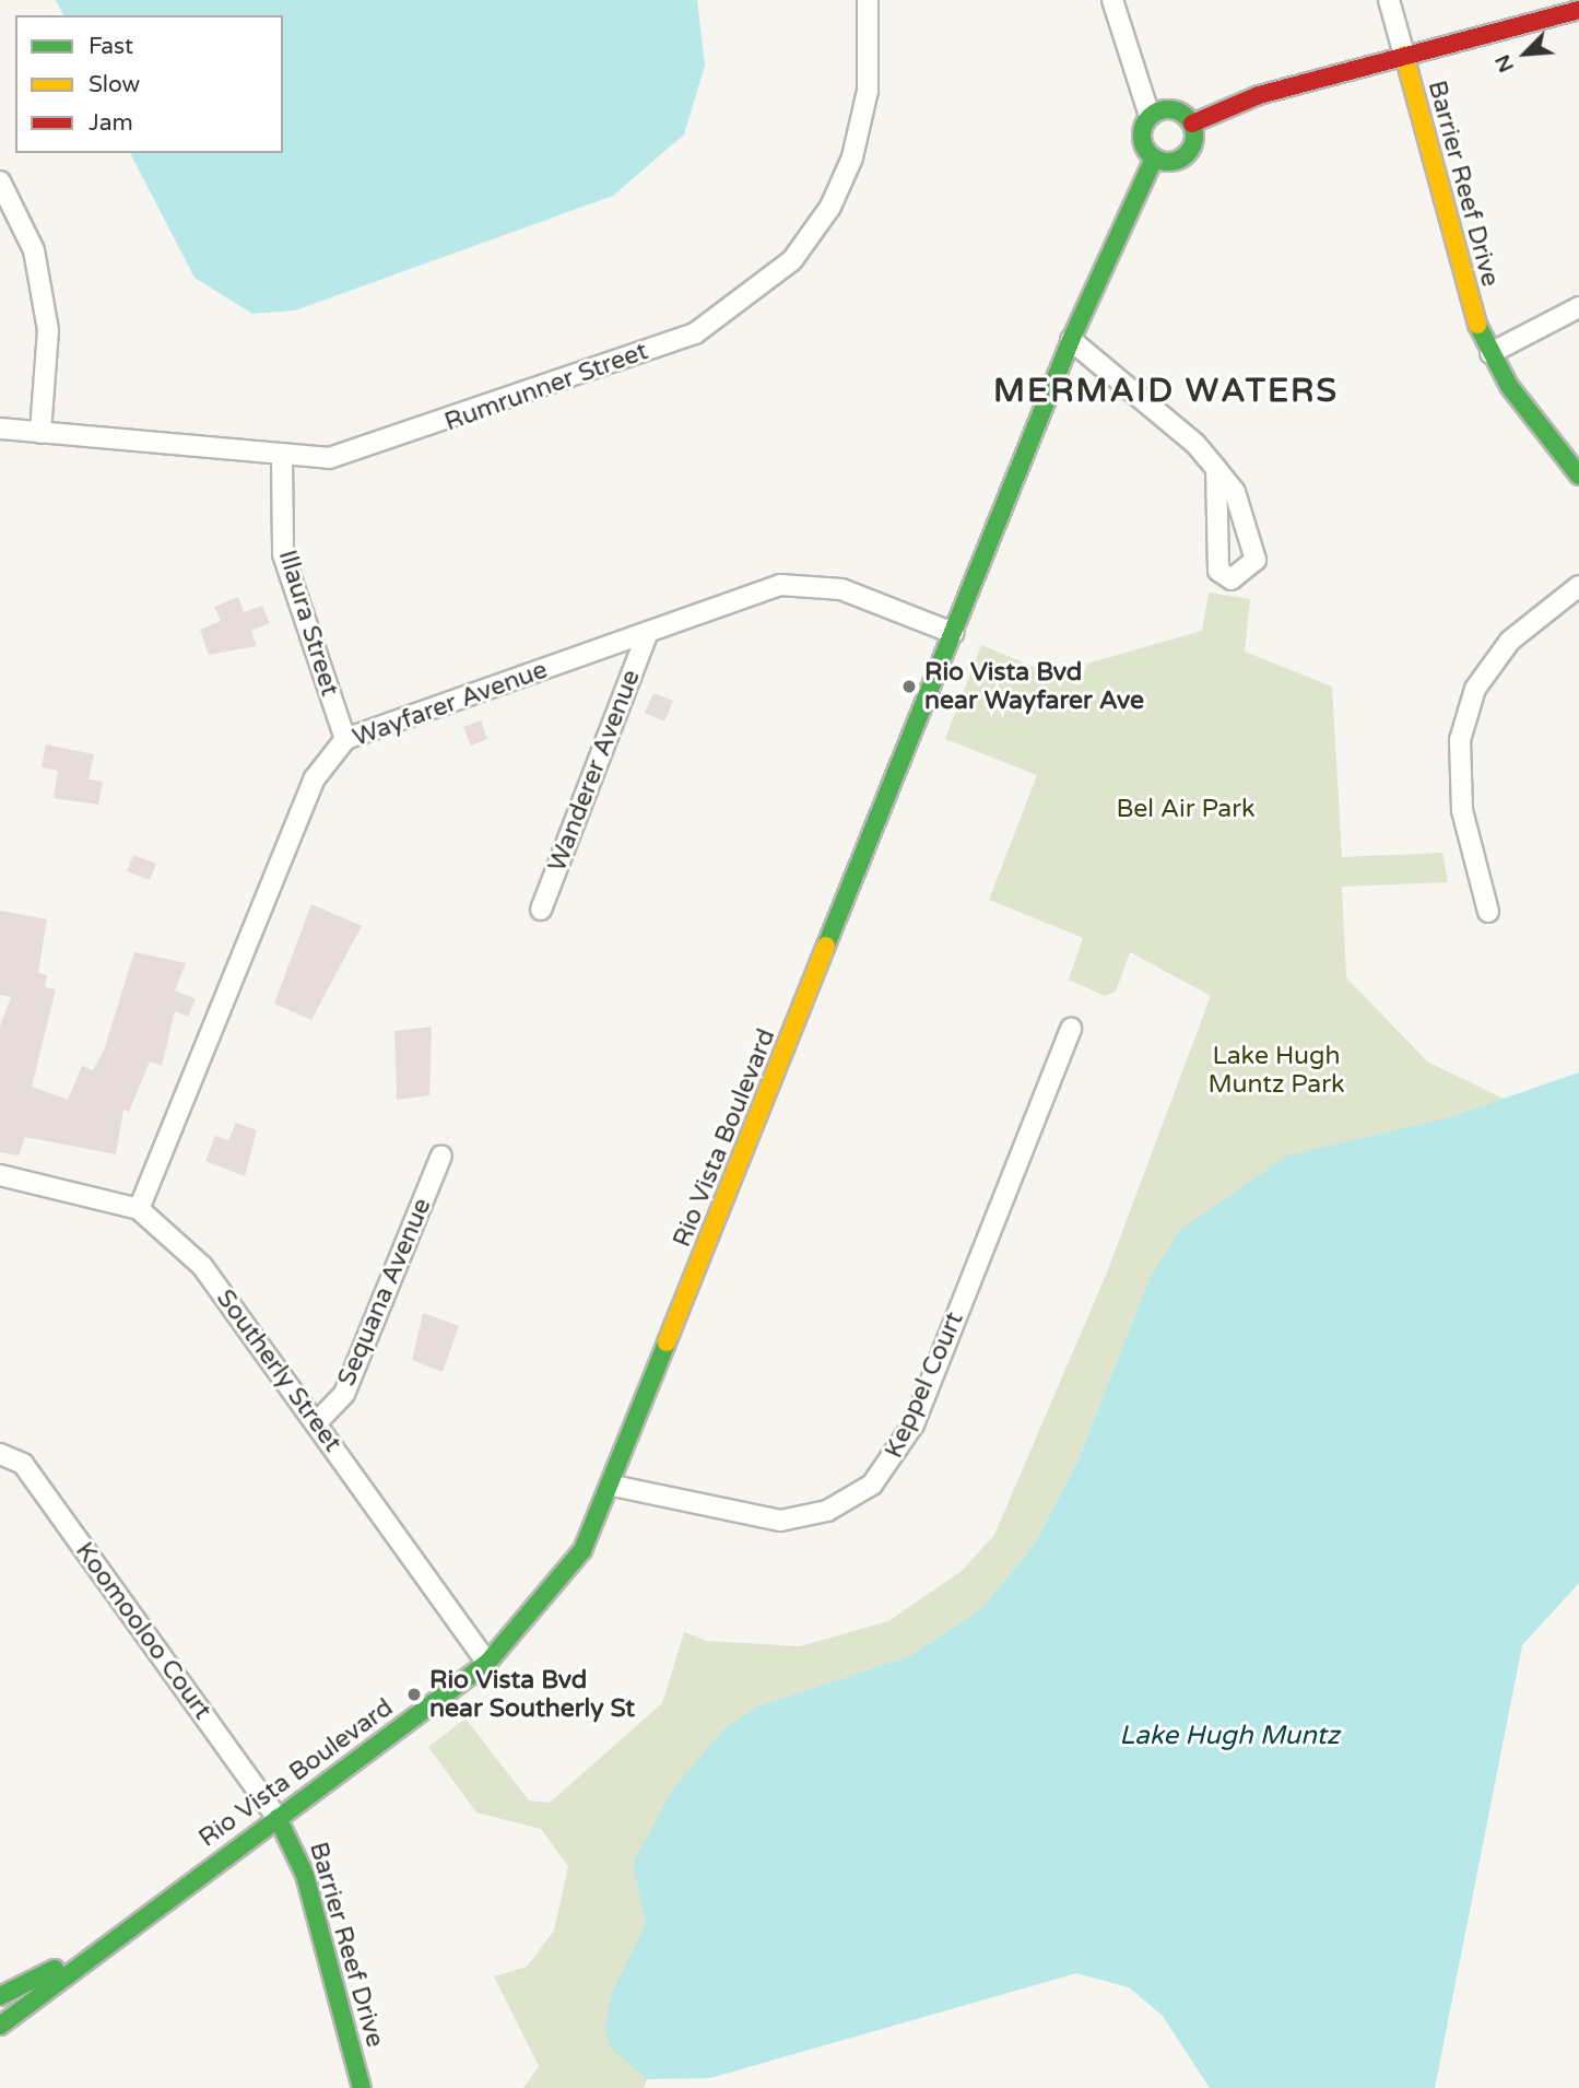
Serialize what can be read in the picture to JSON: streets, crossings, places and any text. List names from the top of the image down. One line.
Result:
{"streets":{"street":["Barrier Reef Drive","Rumrunner Street","Illaura Street","Wayfarer Avenue","Wanderer Avenue","Rio Vista Boulevard","Sequana Avenue","Southerly Street","Keppel Court","Koomooloo Court"]},"crossings":[["Barrier Reef Drive","Rio Vista Boulevard"],["Barrier Reef Drive","Koomooloo Court"],["Rumrunner Street","Illaura Street"],["Illaura Street","Wayfarer Avenue"],["Wayfarer Avenue","Wanderer Avenue"],["Wayfarer Avenue","Rio Vista Boulevard"],["Wayfarer Avenue","Southerly Street"],["Rio Vista Boulevard","Southerly Street"],["Rio Vista Boulevard","Keppel Court"],["Rio Vista Boulevard","Koomooloo Court"],["Sequana Avenue","Southerly Street"]],"districts":["MERMAID WATERS"],"water":["Lake Hugh Muntz"],"parks":["Bel Air Park","Lake Hugh Muntz Park"],"places":["Rio Vista Bvd near Wayfarer Ave","Rio Vista Bvd near Southerly St"],"legend":["Fast","Slow","Jam"],"north":"bottom left"}
